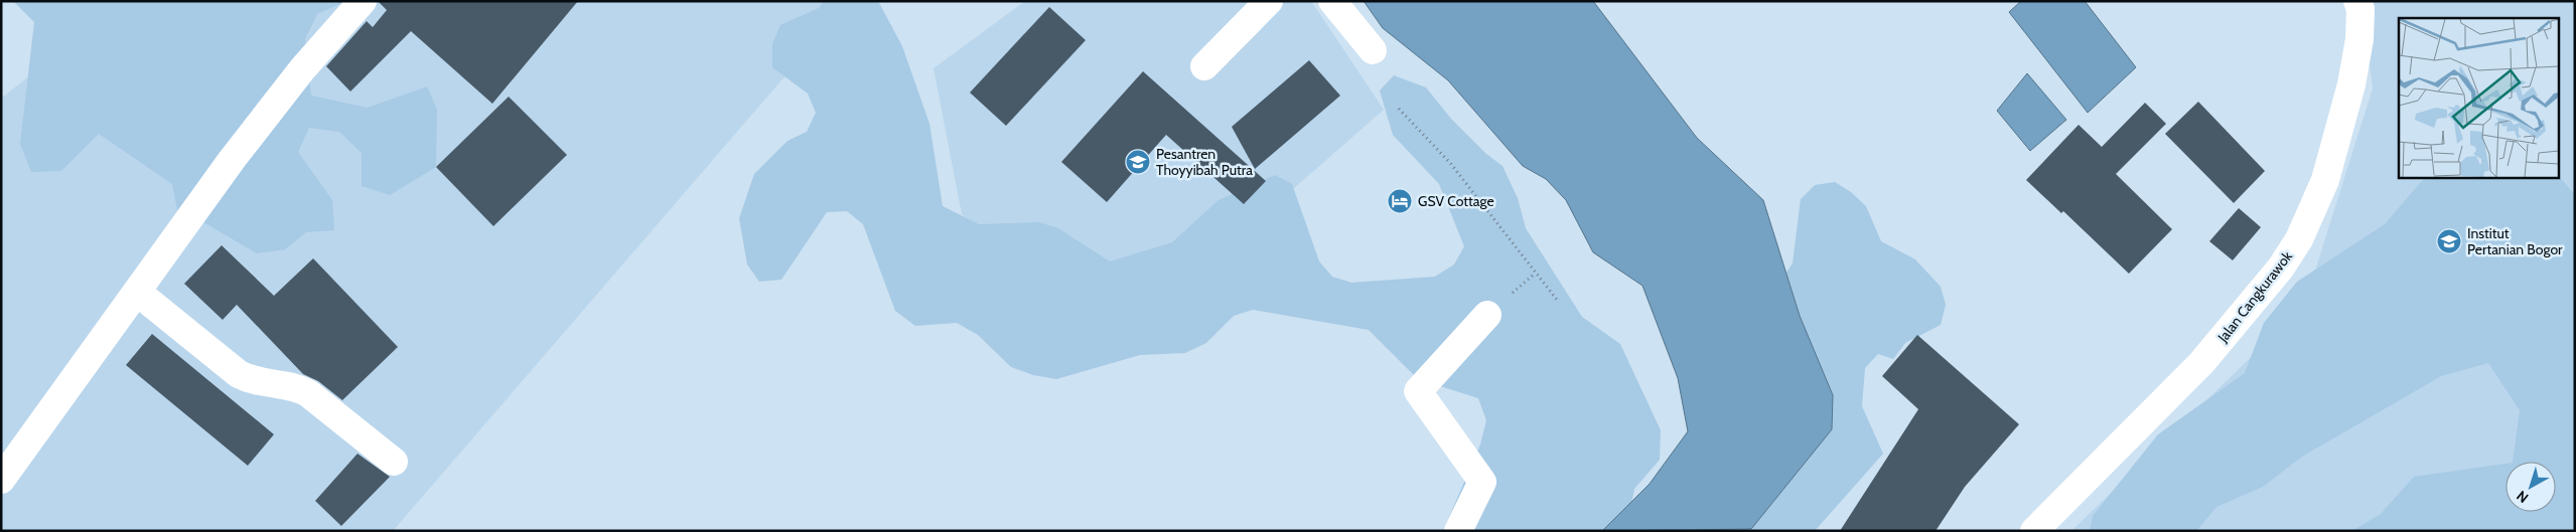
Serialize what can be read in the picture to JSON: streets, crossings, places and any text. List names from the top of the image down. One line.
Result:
{"streets":{"street":["Jalan Cangkurawok"]},"places":{"school or university":["Pesantren Thoyyibah Putra","Institut Pertanian Bogor"],"hotel":["GSV Cottage"]},"north":"bottom left"}
